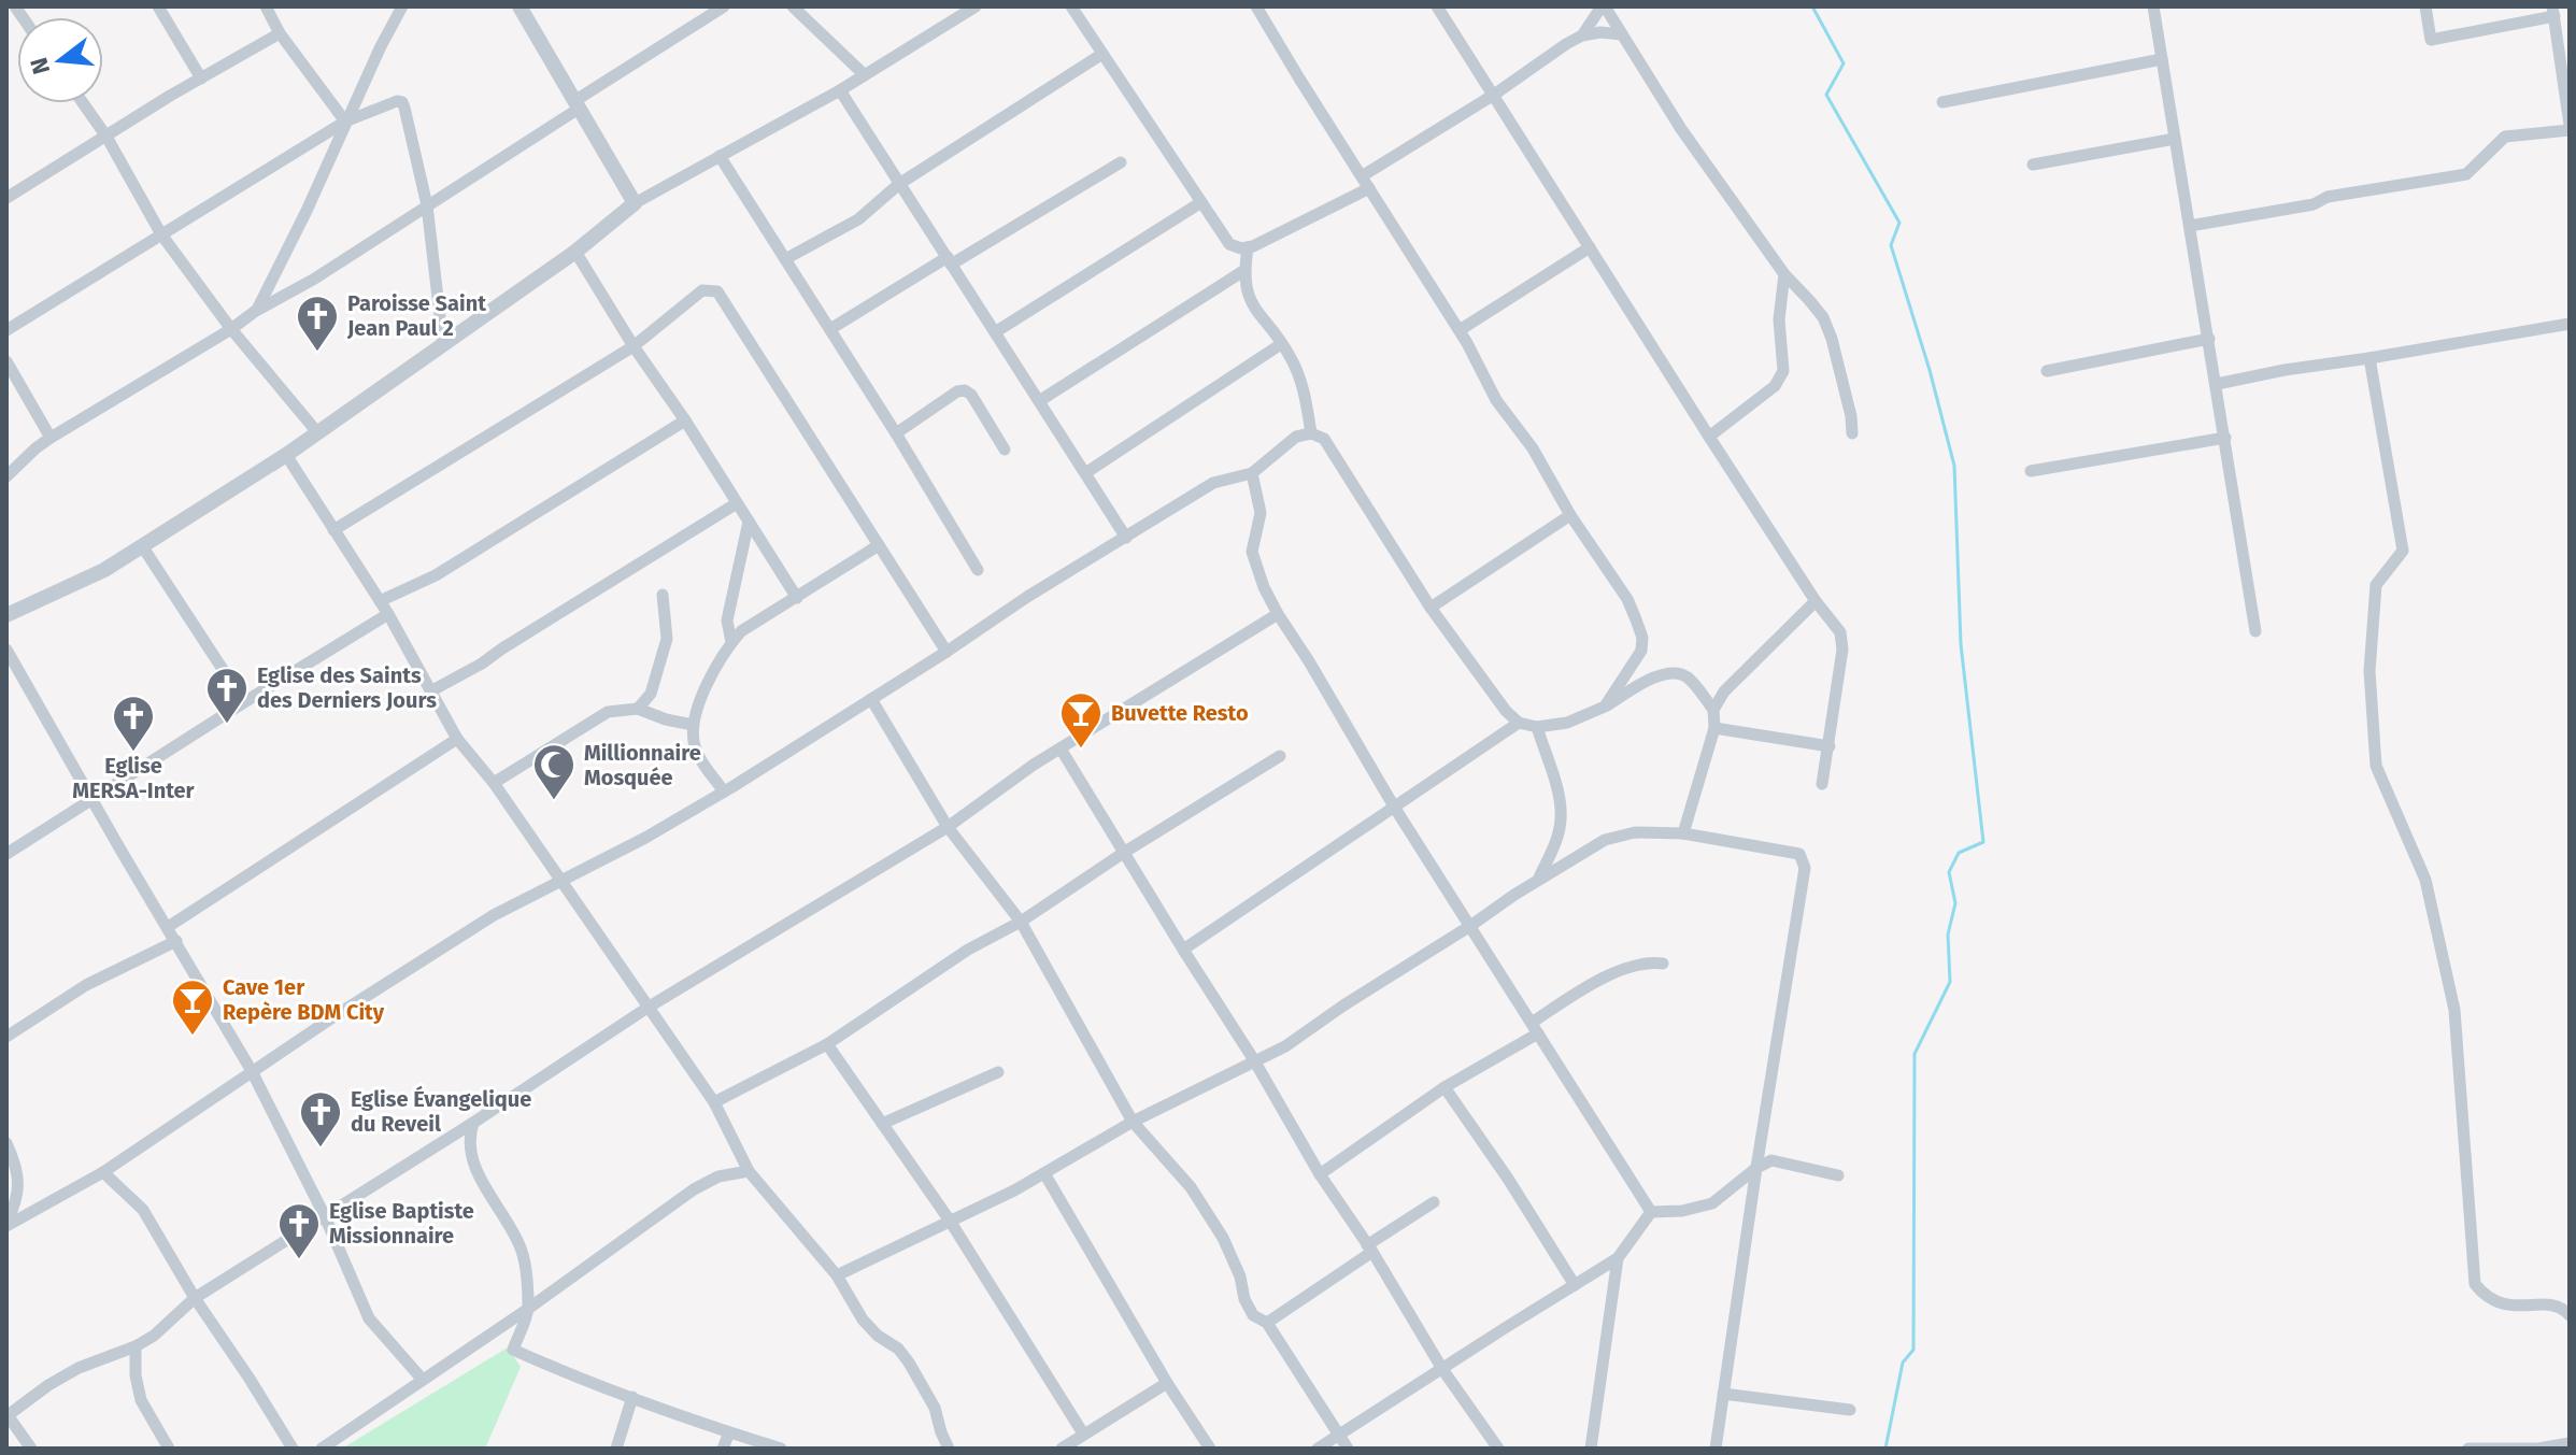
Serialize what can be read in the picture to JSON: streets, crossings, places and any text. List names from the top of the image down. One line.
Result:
{"places":{"church":["Paroisse Saint Jean Paul 2","Eglise des Saints des Derniers Jours","Eglise MERSA-Inter","Eglise Évangelique du Reveil","Eglise Baptiste Missionnaire"],"bar":["Buvette Resto","Cave 1er Repère BDM City"],"mosque":["Millionnaire Mosquée"]},"north":"left"}
